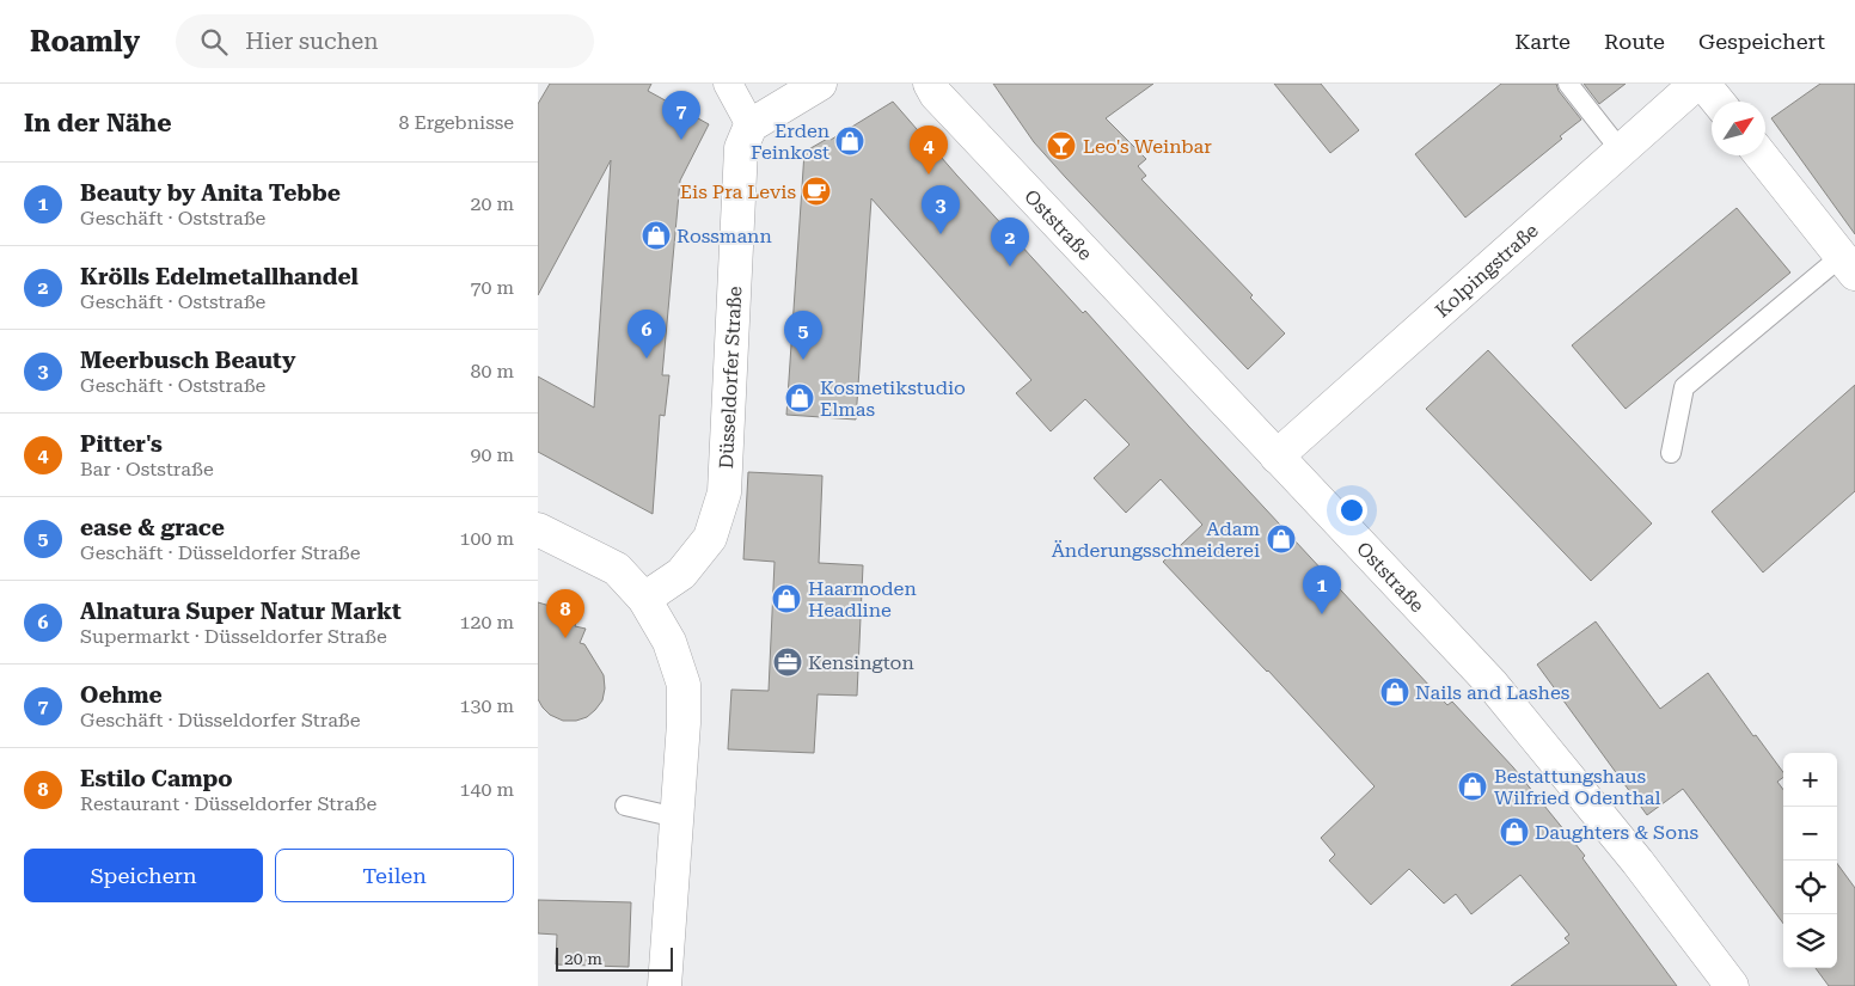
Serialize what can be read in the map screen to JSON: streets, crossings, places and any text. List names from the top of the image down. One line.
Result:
{"streets":{"street":["Oststraße","Kolpingstraße","Düsseldorfer Straße"]},"crossings":[["Oststraße","Kolpingstraße"]],"places":{"shop":["Erden Feinkost","Rossmann","Kosmetikstudio Elmas","Adam Änderungsschneiderei","Haarmoden Headline","Nails and Lashes","Bestattungshaus Wilfried Odenthal","Daughters & Sons"],"bar":["Leo's Weinbar"],"cafe":["Eis Pra Levis"],"office":["Kensington"]},"scale_bar":"20 m","north":"top right","page":{"header":"Roamly","search":"Hier suchen","nav":["Karte","Route","Gespeichert"],"heading":["In der Nähe","8 Ergebnisse"],"pins":["7","4","3","2","6","5","1","8"],"list":[{"mark":"1","name":"Beauty by Anita Tebbe","note":"Geschäft · Oststraße","value":"20 m"},{"mark":"2","name":"Krölls Edelmetallhandel","note":"Geschäft · Oststraße","value":"70 m"},{"mark":"3","name":"Meerbusch Beauty","note":"Geschäft · Oststraße","value":"80 m"},{"mark":"4","name":"Pitter's","note":"Bar · Oststraße","value":"90 m"},{"mark":"5","name":"ease & grace","note":"Geschäft · Düsseldorfer Straße","value":"100 m"},{"mark":"6","name":"Alnatura Super Natur Markt","note":"Supermarkt · Düsseldorfer Straße","value":"120 m"},{"mark":"7","name":"Oehme","note":"Geschäft · Düsseldorfer Straße","value":"130 m"},{"mark":"8","name":"Estilo Campo","note":"Restaurant · Düsseldorfer Straße","value":"140 m"}],"map_buttons":["+","−"],"buttons":["Speichern","Teilen"],"scale":"20 m"}}
